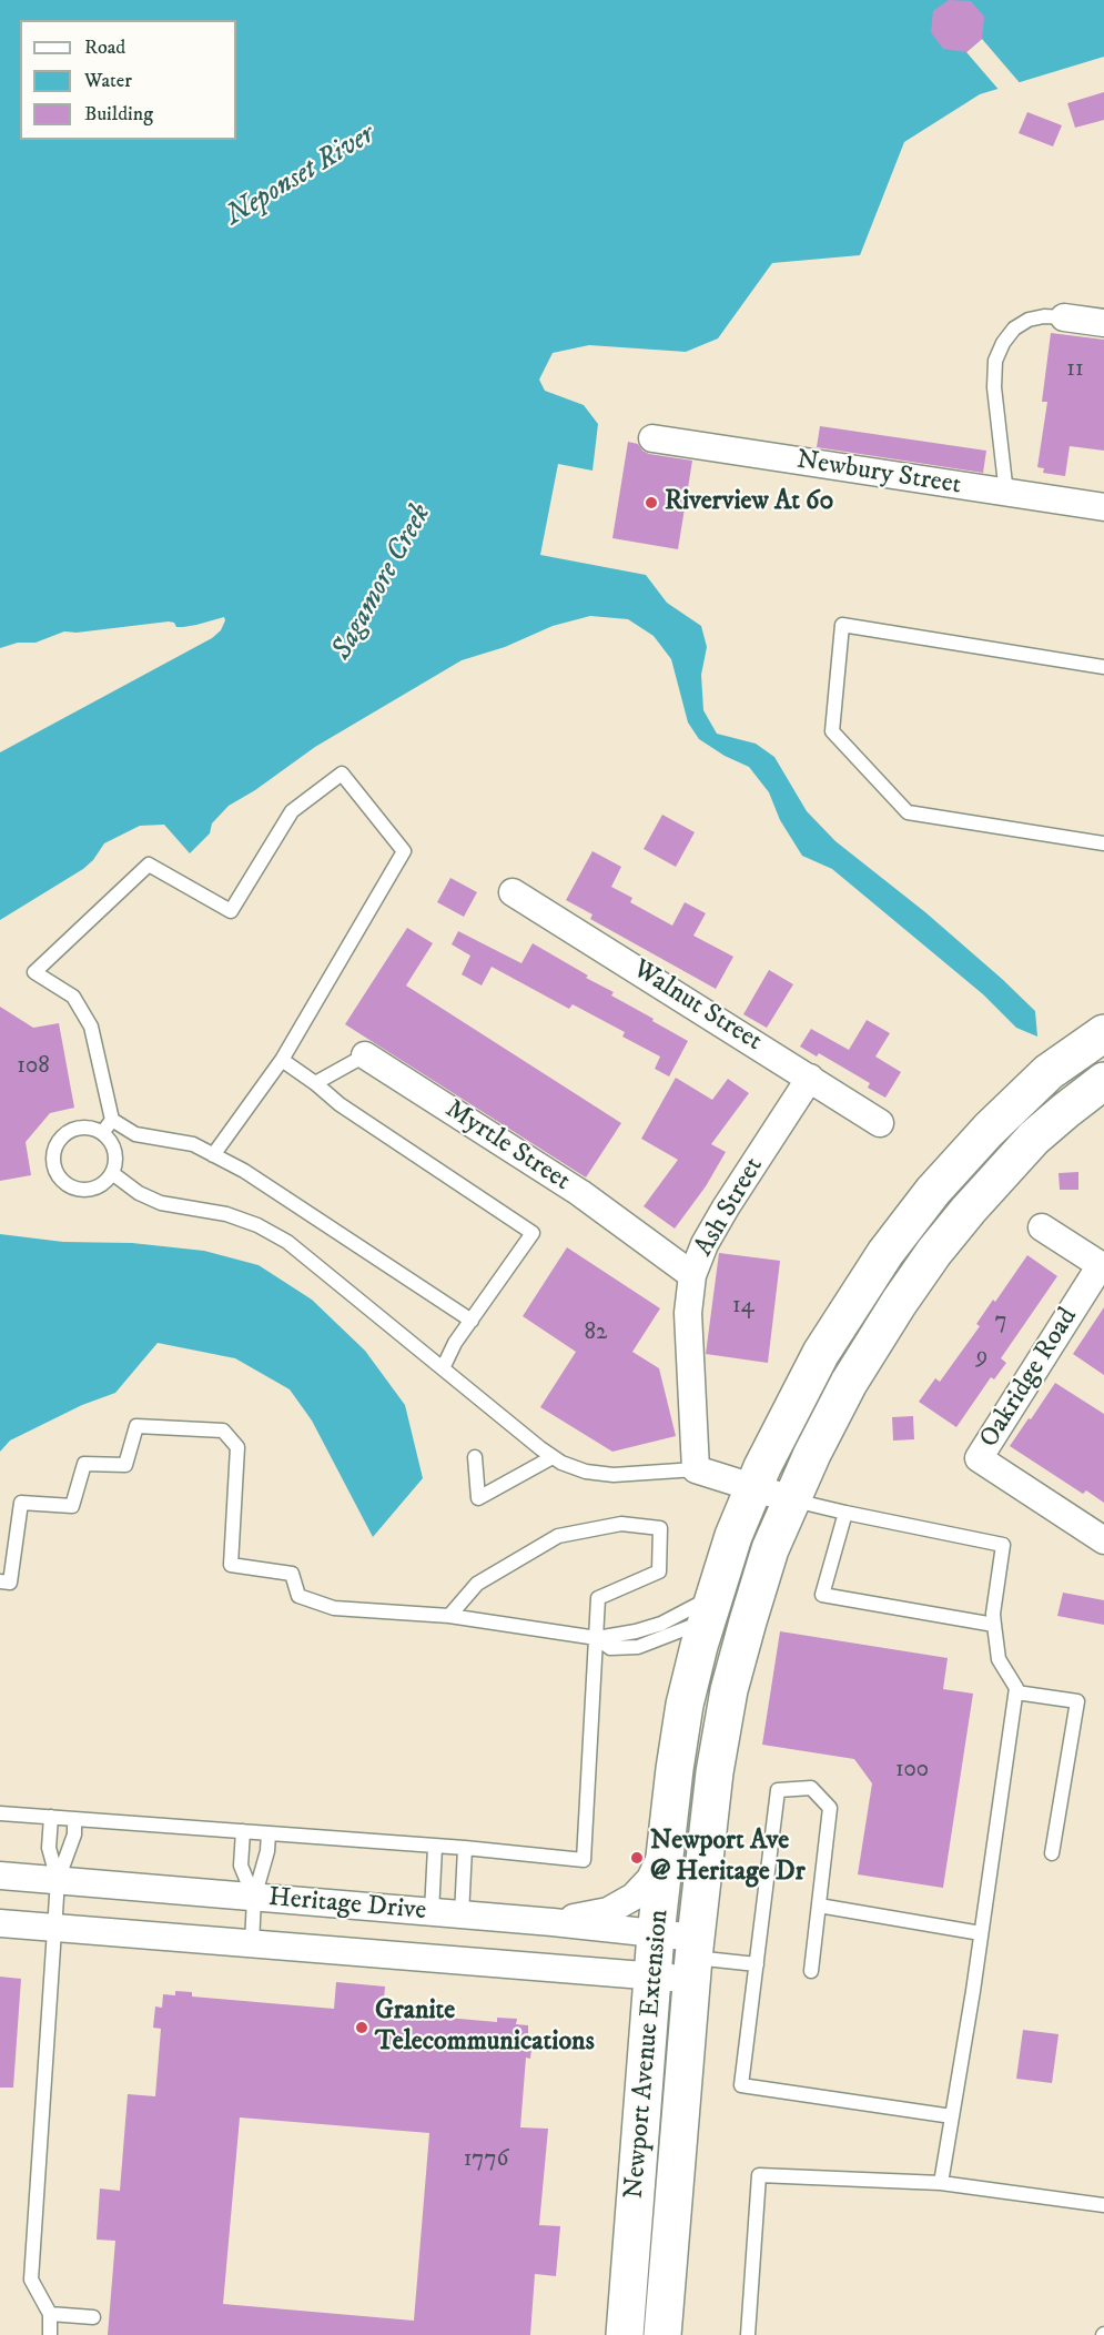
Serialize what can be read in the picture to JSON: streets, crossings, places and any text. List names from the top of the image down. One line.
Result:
{"streets":{"main road":["Newport Avenue Extension"],"street":["Newbury Street","Walnut Street","Myrtle Street","Ash Street","Oakridge Road","Heritage Drive"]},"crossings":[["Walnut Street","Ash Street"],["Myrtle Street","Ash Street"],["Heritage Drive","Newport Avenue Extension"]],"water":["Neponset River","Sagamore Creek"],"places":["Riverview At 60","Newport Ave @ Heritage Dr","Granite Telecommunications"],"house_numbers":["11","108","14","7","82","9","100","1776"],"legend":["Road","Water","Building"]}
